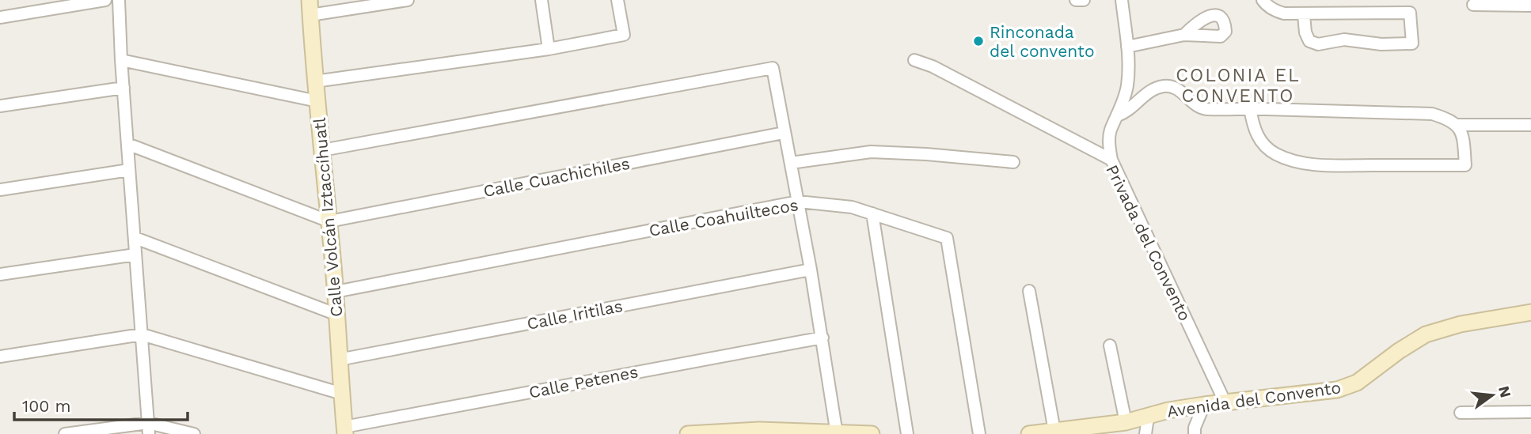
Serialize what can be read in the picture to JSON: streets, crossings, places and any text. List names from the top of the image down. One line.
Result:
{"streets":{"street":["Calle Cuachichiles","Calle Volcán Iztaccíhuatl","Calle Coahuiltecos","Privada del Convento","Calle Iritilas","Calle Petenes","Avenida del Convento"]},"crossings":[["Calle Cuachichiles","Calle Volcán Iztaccíhuatl"],["Calle Volcán Iztaccíhuatl","Calle Coahuiltecos"],["Calle Volcán Iztaccíhuatl","Calle Iritilas"],["Calle Volcán Iztaccíhuatl","Calle Petenes"],["Privada del Convento","Avenida del Convento"]],"districts":["COLONIA EL CONVENTO"],"places":["Rinconada del convento"],"scale_bar":"100 m","north":"right"}
